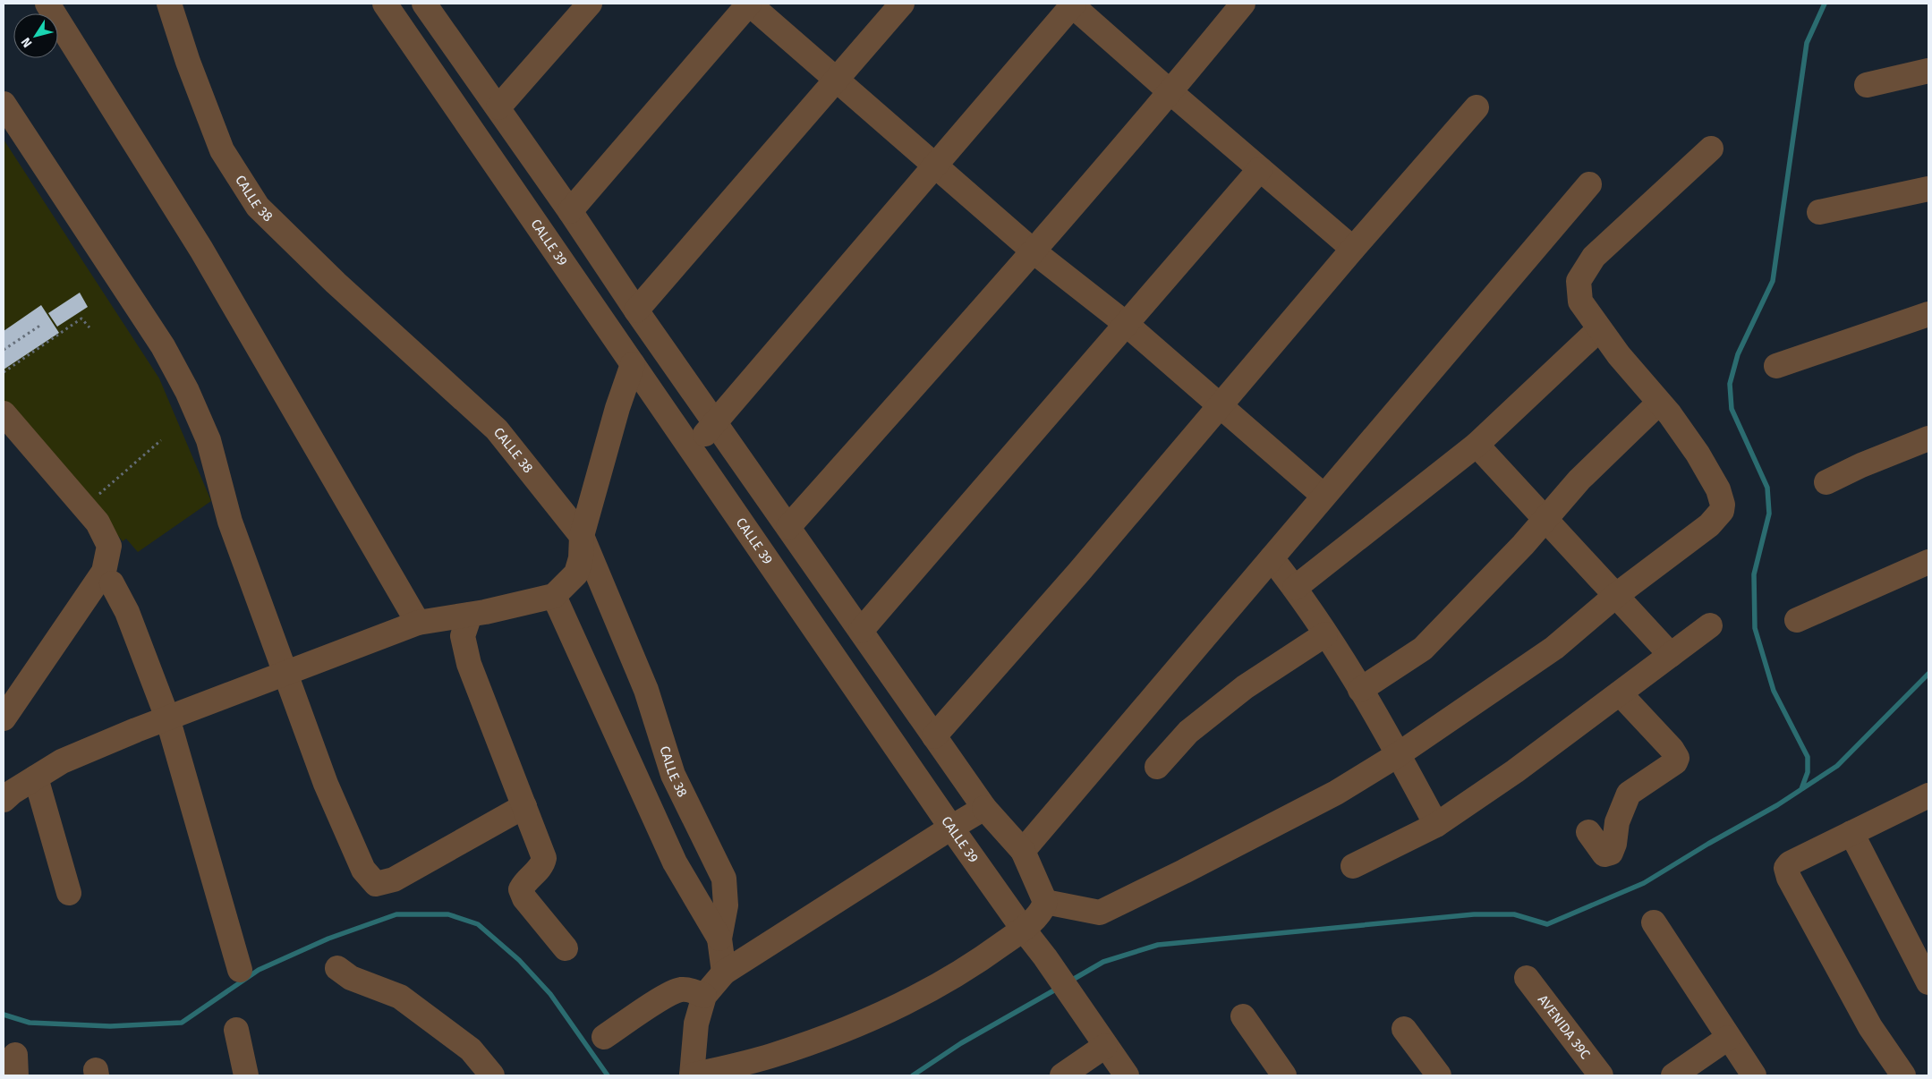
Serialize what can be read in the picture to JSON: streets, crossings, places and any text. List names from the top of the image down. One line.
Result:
{"streets":{"street":["CALLE 38","CALLE 39","AVENIDA 39C"]},"north":"bottom left"}
